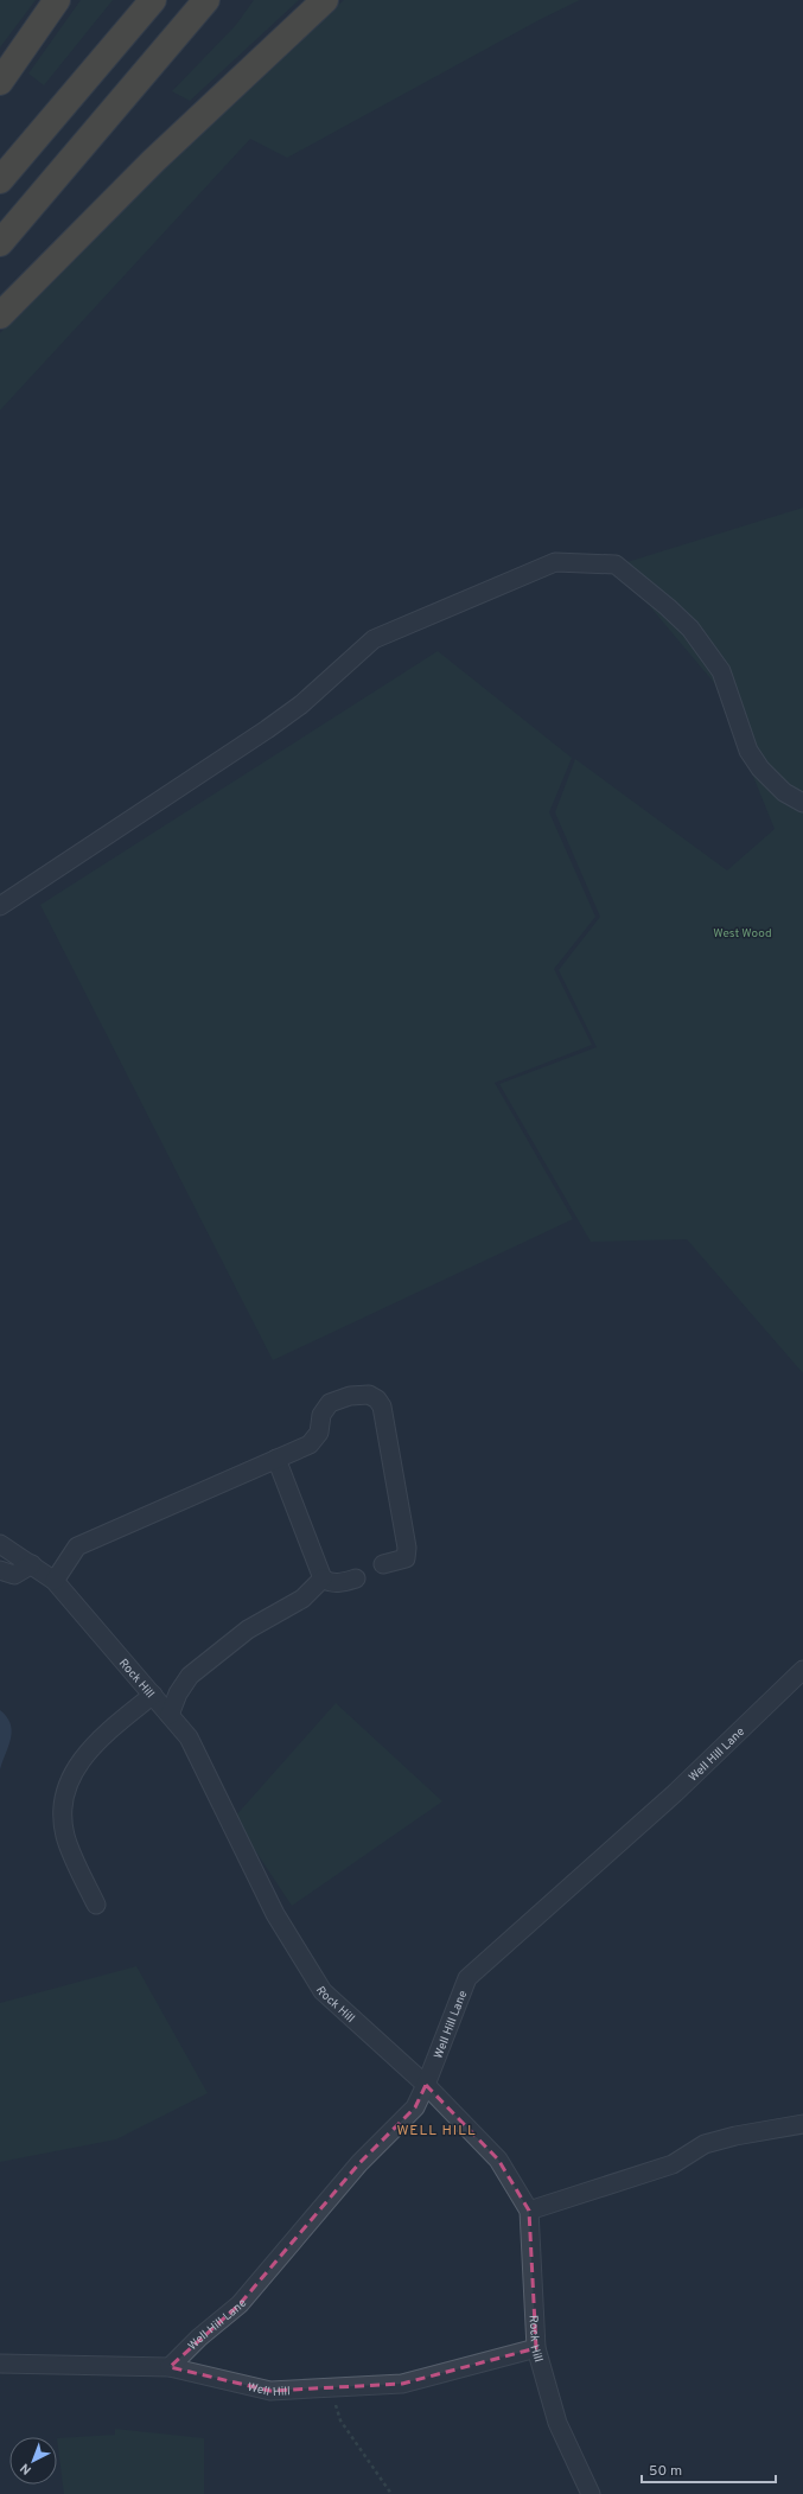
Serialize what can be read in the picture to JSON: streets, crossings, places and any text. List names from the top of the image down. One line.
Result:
{"streets":{"street":["Rock Hill","Well Hill Lane","Well Hill"]},"crossings":[["Rock Hill","Well Hill Lane"],["Rock Hill","Well Hill"],["Well Hill Lane","Well Hill"]],"districts":["WELL HILL"],"parks":["West Wood"],"scale_bar":"50 m","north":"bottom left"}
